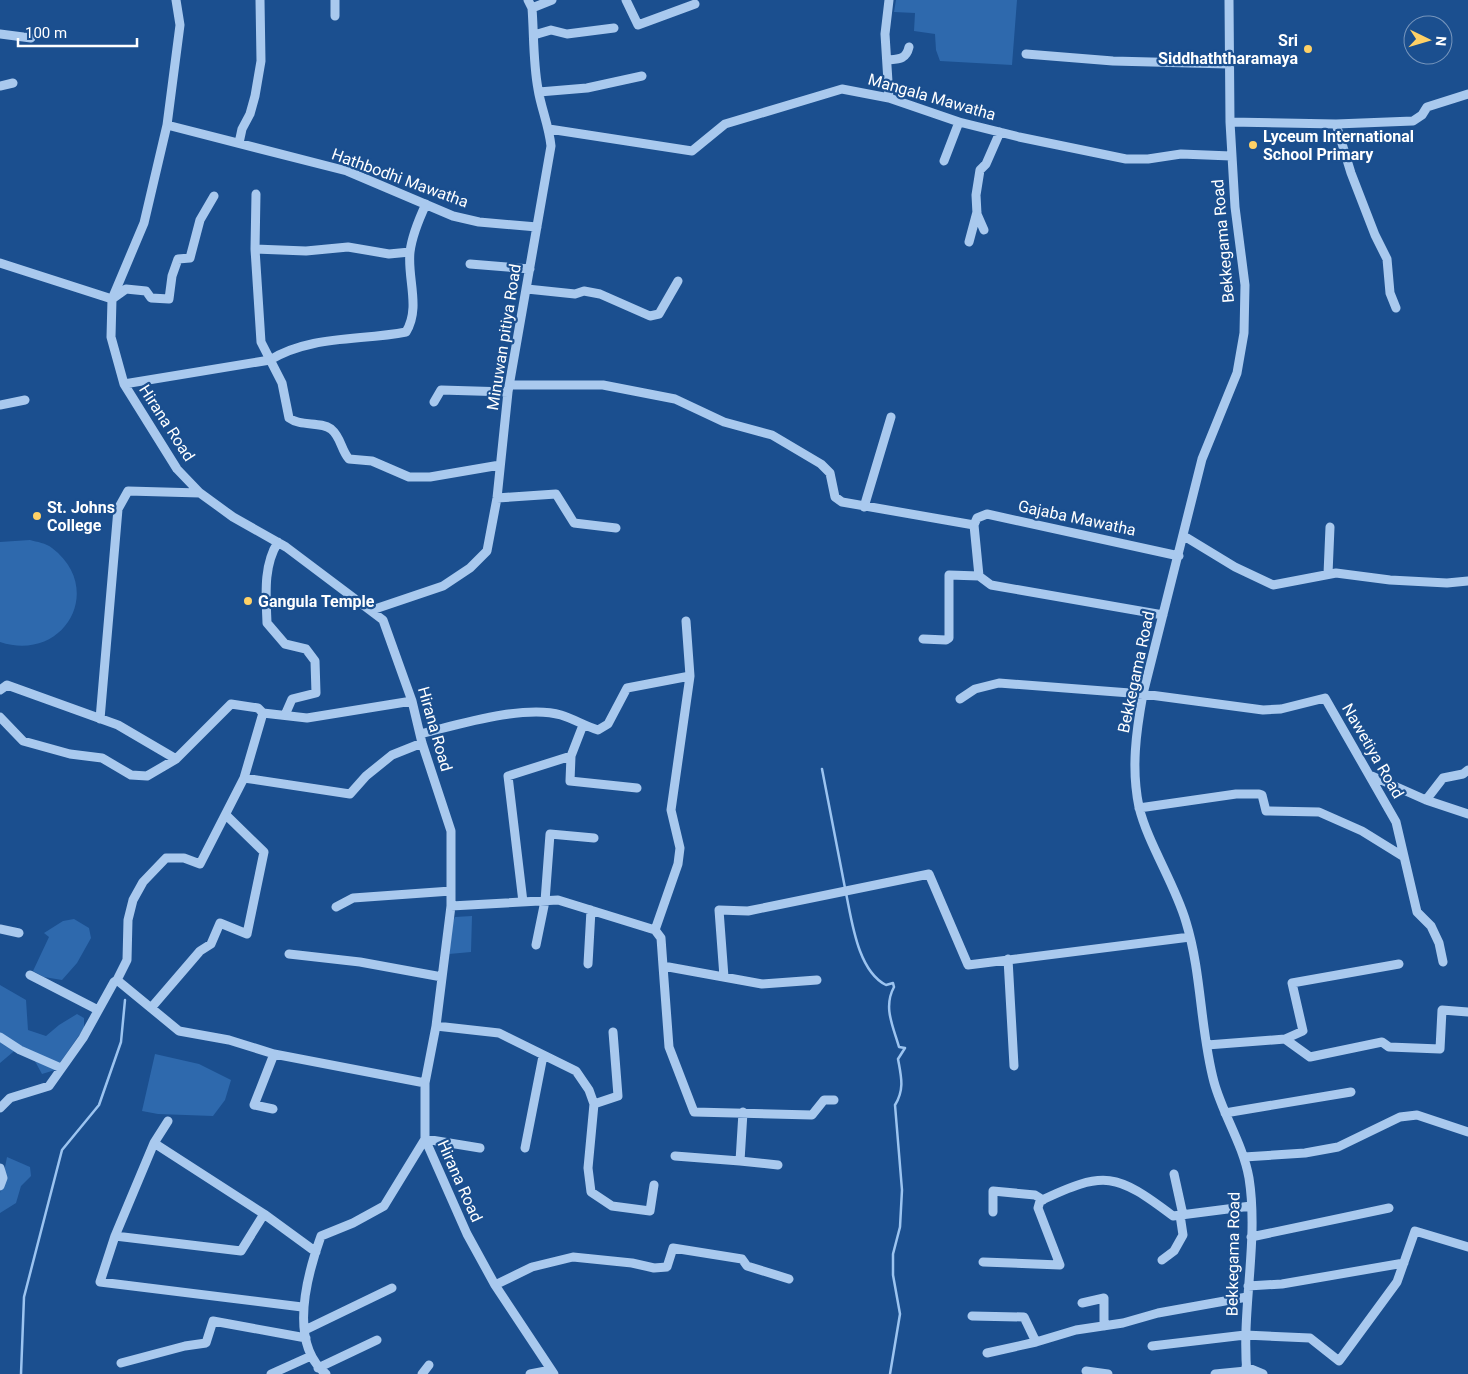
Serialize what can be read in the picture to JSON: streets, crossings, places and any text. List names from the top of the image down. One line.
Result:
{"streets":{"street":["Mangala Mawatha","Hathbodhi Mawatha","Bekkegama Road","Minuwan pitiya Road","Hirana Road","Gajaba Mawatha","Nawetiya Road"]},"crossings":[["Mangala Mawatha","Bekkegama Road"],["Mangala Mawatha","Minuwan pitiya Road"],["Hathbodhi Mawatha","Minuwan pitiya Road"],["Bekkegama Road","Gajaba Mawatha"],["Bekkegama Road","Nawetiya Road"],["Minuwan pitiya Road","Hirana Road"]],"places":["Sri Siddhaththaramaya","Lyceum International School Primary","St. Johns College","Gangula Temple"],"scale_bar":"100 m","north":"right"}
